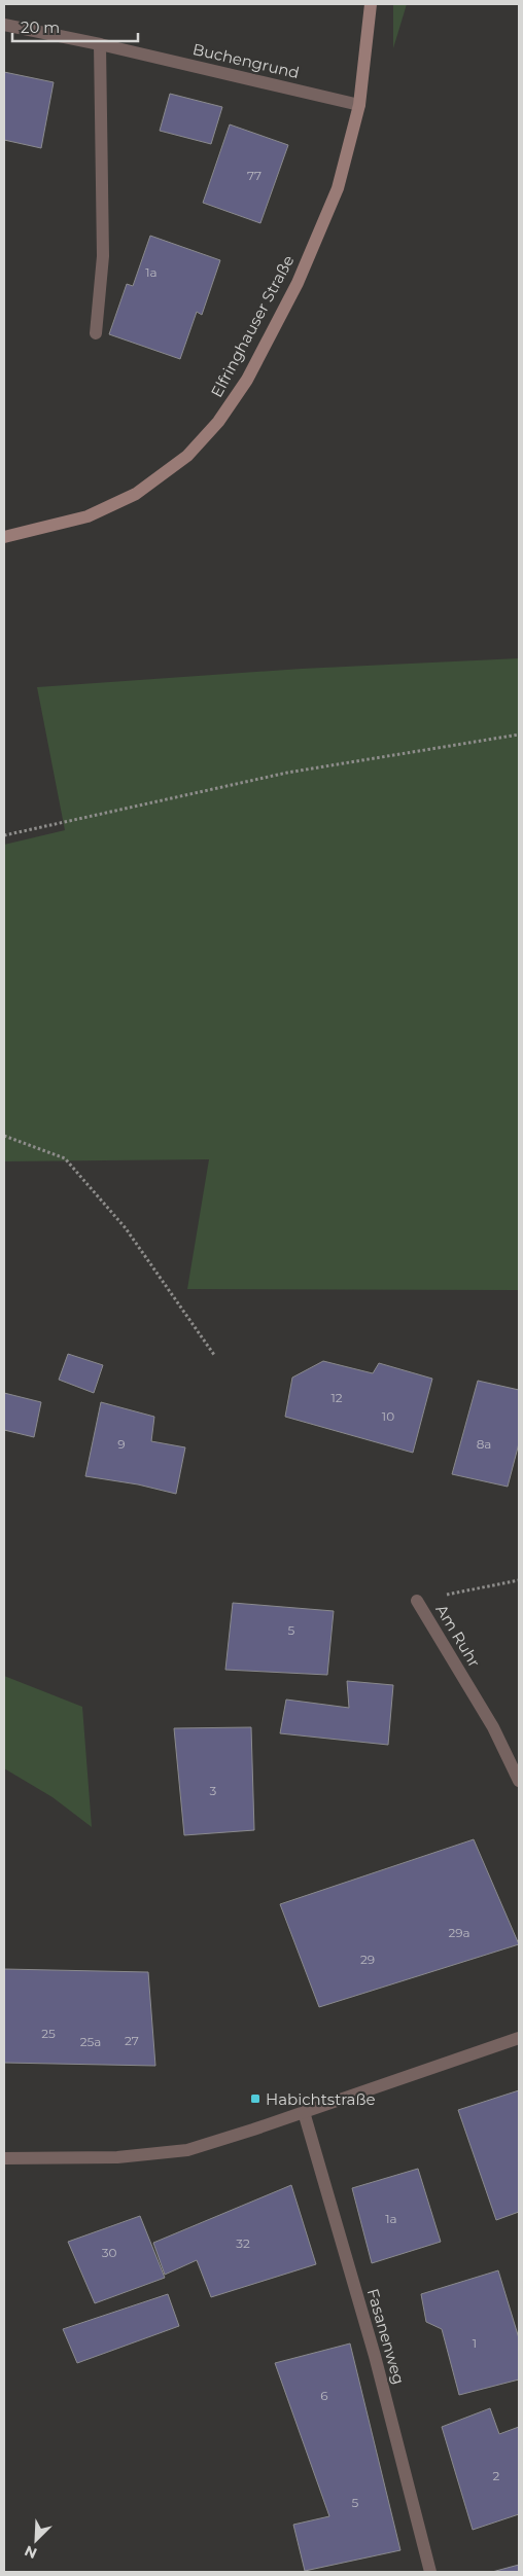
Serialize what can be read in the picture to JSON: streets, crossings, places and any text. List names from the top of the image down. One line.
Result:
{"streets":{"main road":["Elfringhauser Straße"],"street":["Buchengrund","Am Ruhr","Fasanenweg"]},"crossings":[["Buchengrund","Elfringhauser Straße"]],"places":{"transit":["Habichtstraße"]},"house_numbers":["77","1a","12","10","9","8a","5","3","29a","29","25","27","25a","1a","32","30","1","6","2","5"],"scale_bar":"20 m","north":"bottom left"}
